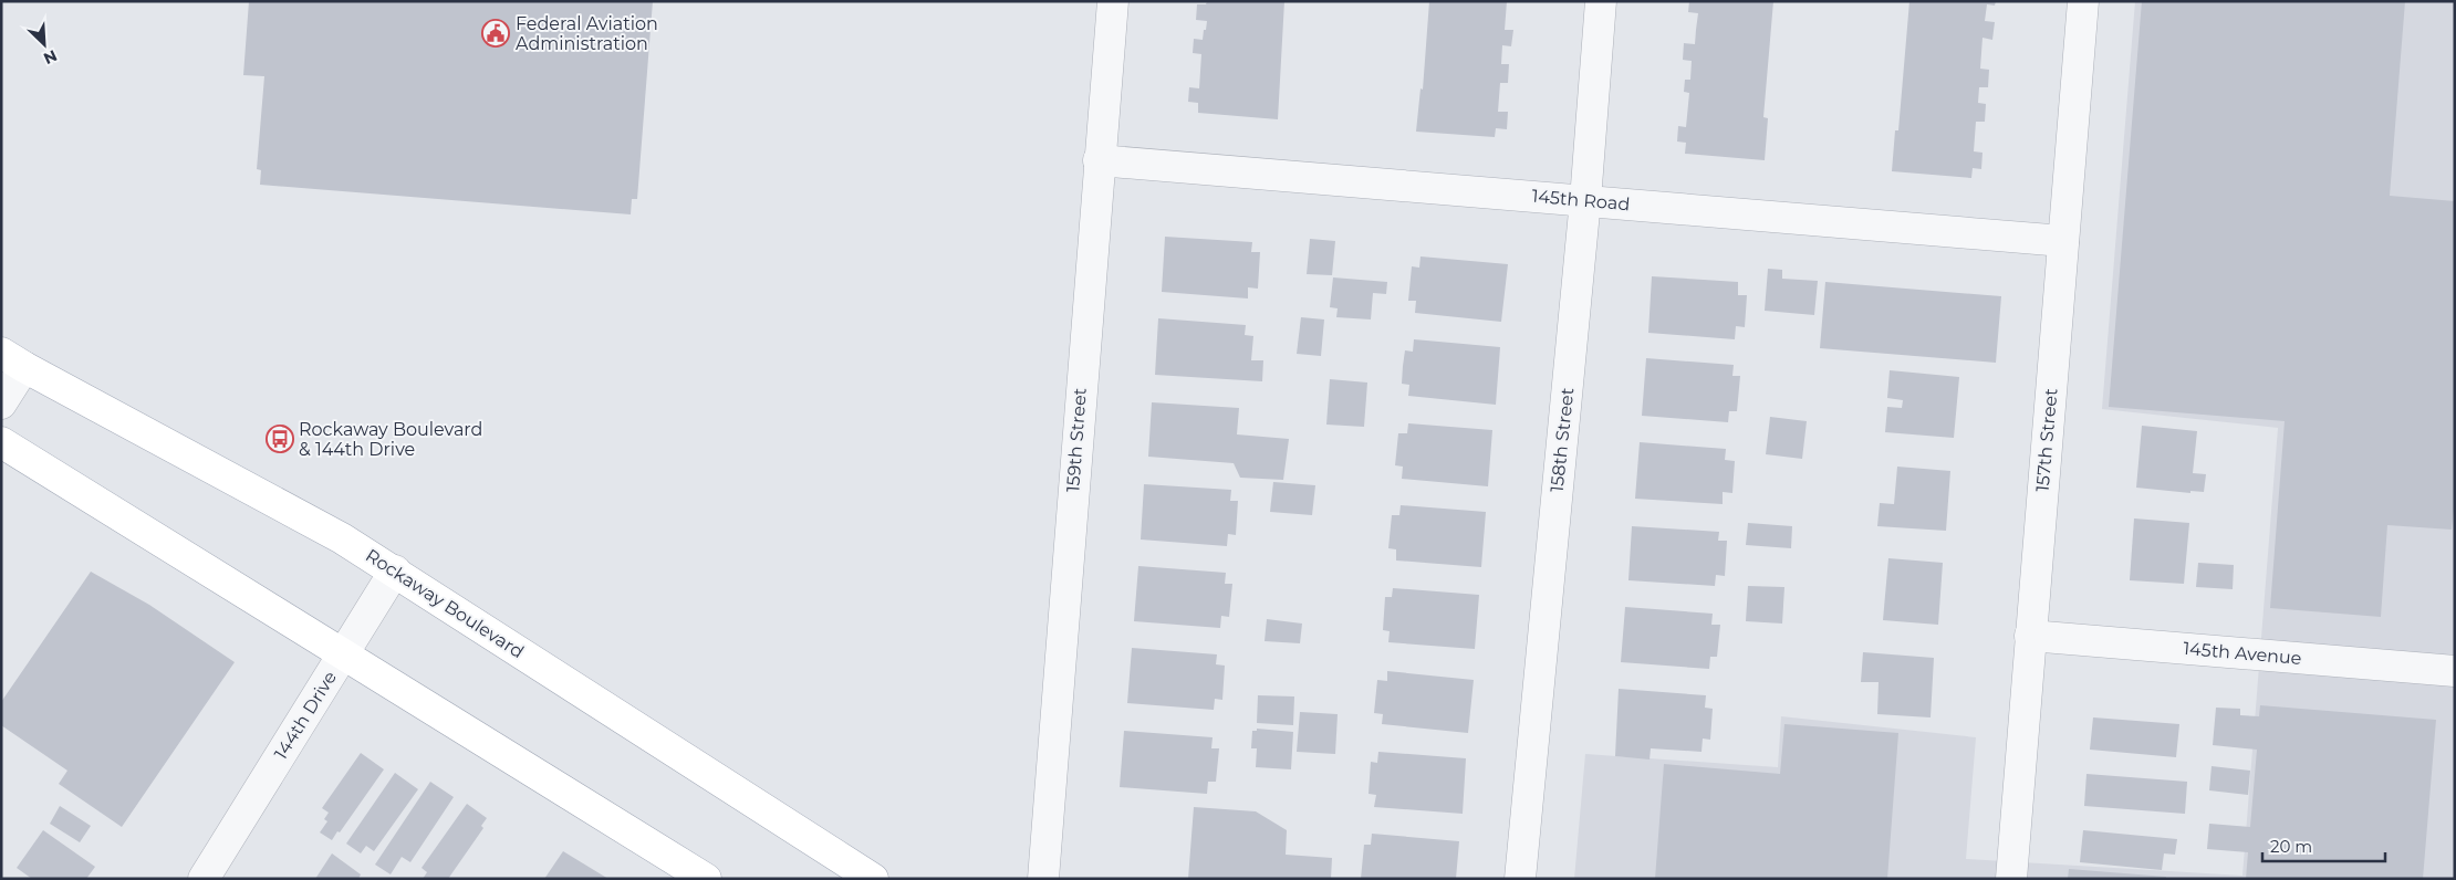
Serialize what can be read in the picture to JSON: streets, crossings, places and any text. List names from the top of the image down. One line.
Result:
{"streets":{"main road":["Rockaway Boulevard"],"street":["145th Road","159th Street","158th Street","157th Street","145th Avenue","144th Drive"]},"crossings":[["145th Road","159th Street"],["145th Road","158th Street"],["145th Road","157th Street"],["157th Street","145th Avenue"],["Rockaway Boulevard","144th Drive"]],"places":{"public building":["Federal Aviation Administration"],"bus stop":["Rockaway Boulevard & 144th Drive"]},"scale_bar":"20 m","north":"bottom right"}
